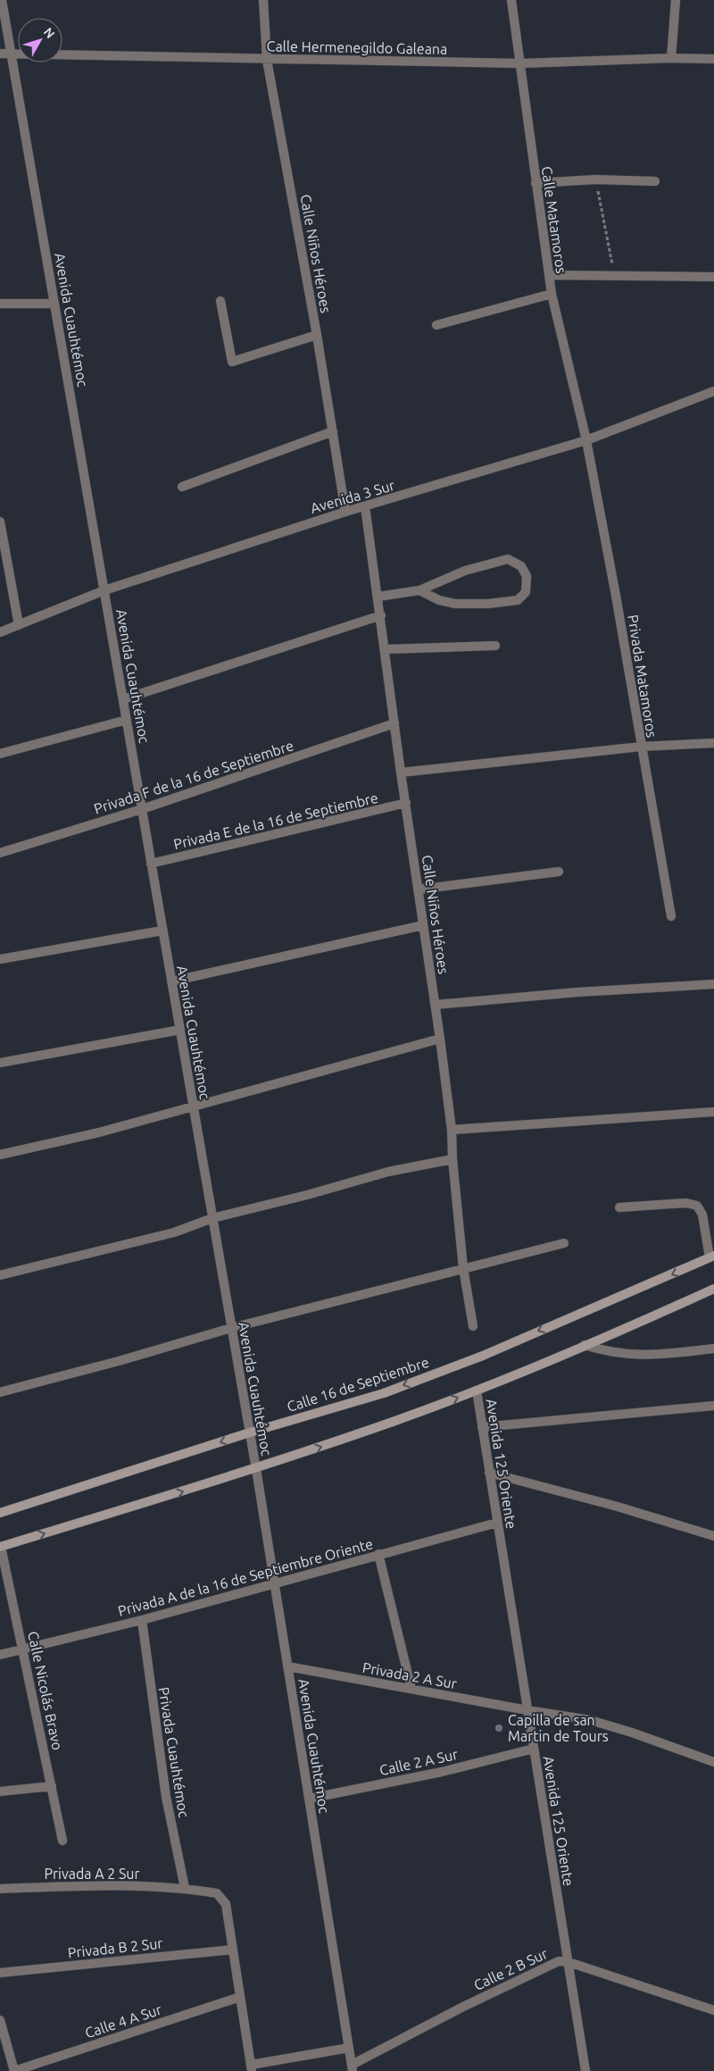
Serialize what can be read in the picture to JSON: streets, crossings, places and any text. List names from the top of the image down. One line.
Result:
{"streets":{"main road":["Calle 16 de Septiembre"],"street":["Calle Hermenegildo Galeana","Calle Matamoros","Calle Niños Héroes","Avenida Cuauhtémoc","Avenida 3 Sur","Privada Matamoros","Privada F de la 16 de Septiembre","Privada E de la 16 de Septiembre","Avenida 125 Oriente","Privada A de la 16 de Septiembre Oriente","Privada 2 A Sur","Calle Nicolás Bravo","Privada Cuauhtémoc","Calle 2 A Sur","Privada A 2 Sur","Privada B 2 Sur","Calle 2 B Sur","Calle 4 A Sur"]},"crossings":[["Calle Hermenegildo Galeana","Calle Matamoros"],["Calle Hermenegildo Galeana","Calle Niños Héroes"],["Calle Hermenegildo Galeana","Avenida Cuauhtémoc"],["Calle Matamoros","Avenida 3 Sur"],["Calle Matamoros","Privada Matamoros"],["Calle Niños Héroes","Avenida 3 Sur"],["Calle Niños Héroes","Privada F de la 16 de Septiembre"],["Calle Niños Héroes","Privada E de la 16 de Septiembre"],["Avenida Cuauhtémoc","Avenida 3 Sur"],["Avenida Cuauhtémoc","Privada F de la 16 de Septiembre"],["Avenida Cuauhtémoc","Privada E de la 16 de Septiembre"],["Avenida Cuauhtémoc","Calle 16 de Septiembre"],["Avenida Cuauhtémoc","Privada A de la 16 de Septiembre Oriente"],["Avenida Cuauhtémoc","Privada 2 A Sur"],["Avenida Cuauhtémoc","Calle 2 A Sur"],["Avenida Cuauhtémoc","Calle 2 B Sur"],["Avenida 3 Sur","Privada Matamoros"],["Avenida 125 Oriente","Privada A de la 16 de Septiembre Oriente"],["Avenida 125 Oriente","Privada 2 A Sur"],["Avenida 125 Oriente","Calle 2 A Sur"],["Avenida 125 Oriente","Calle 2 B Sur"],["Privada A de la 16 de Septiembre Oriente","Calle Nicolás Bravo"],["Privada A de la 16 de Septiembre Oriente","Privada Cuauhtémoc"],["Privada Cuauhtémoc","Privada A 2 Sur"]],"places":["Capilla de san Martin de Tours"],"north":"top right"}
